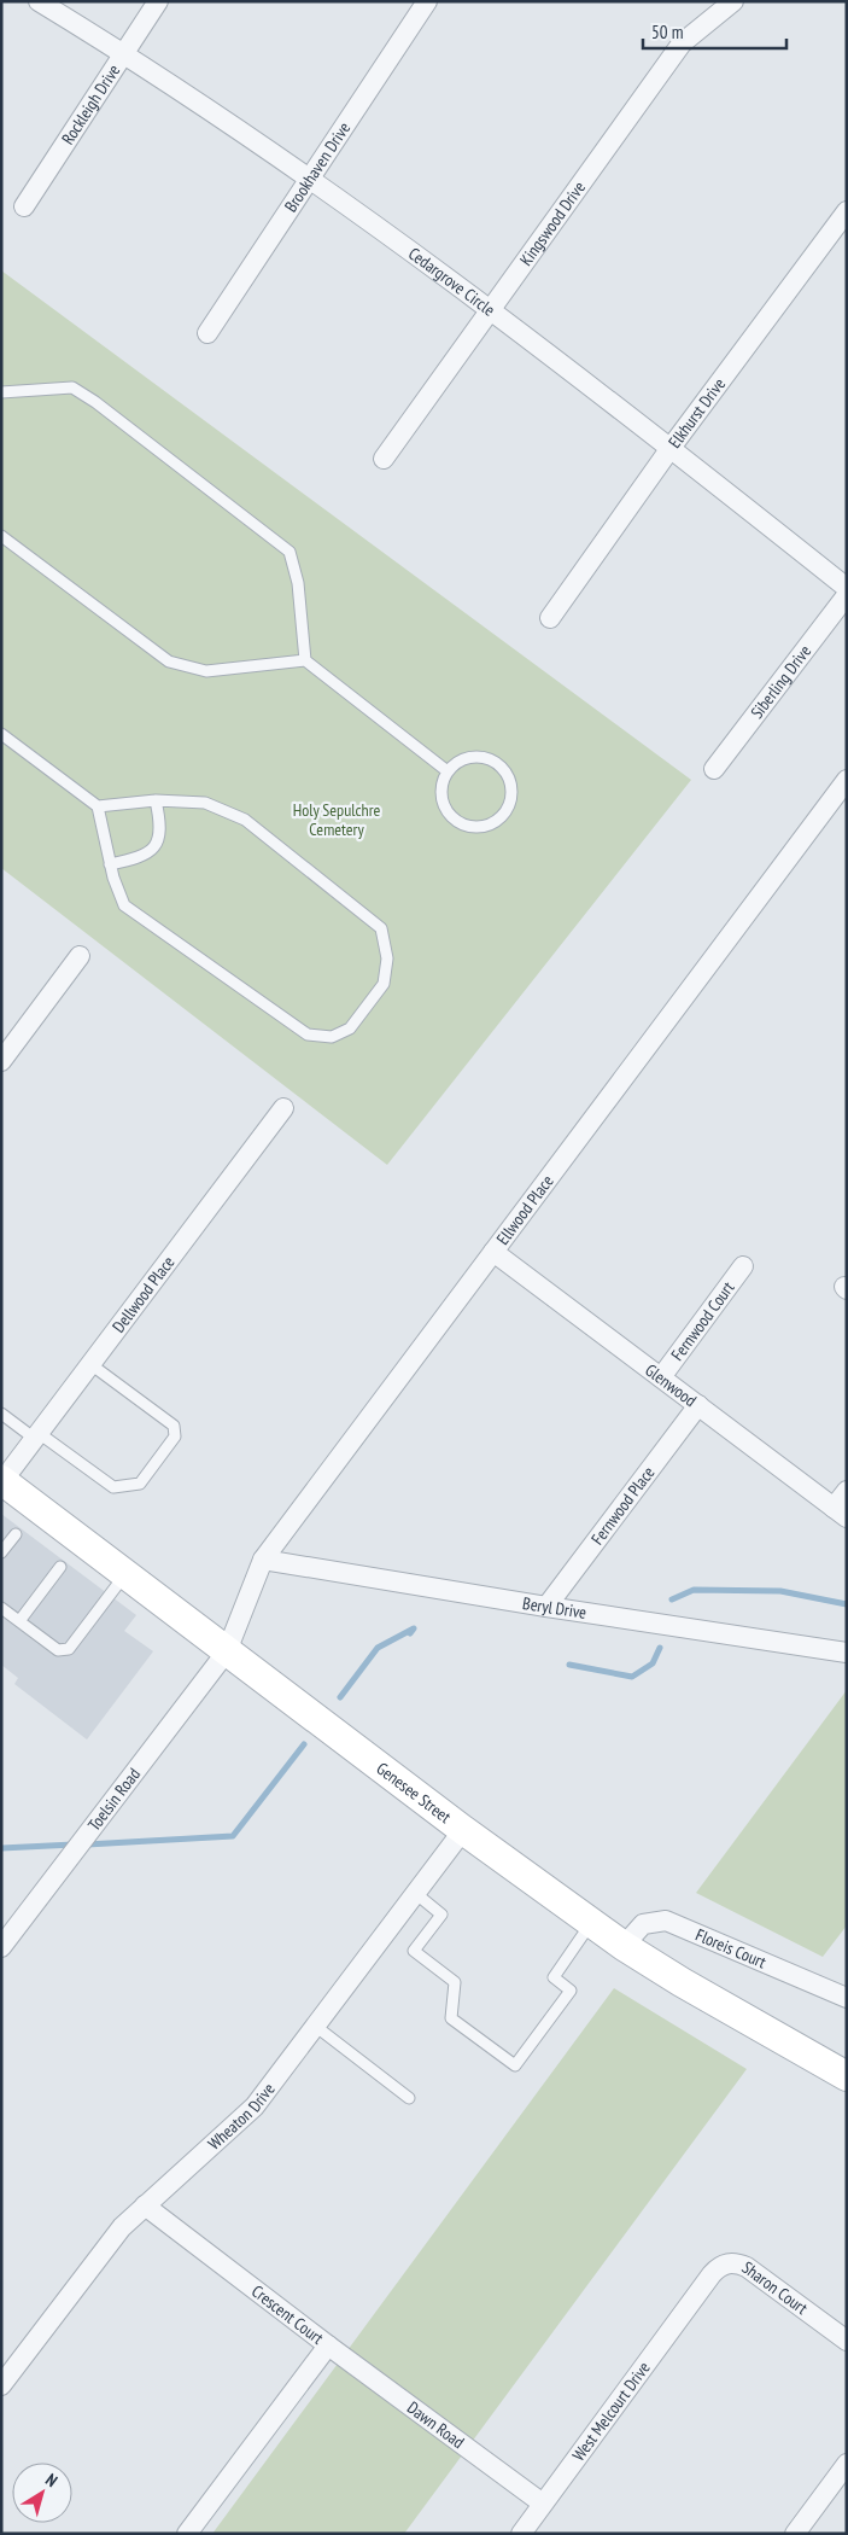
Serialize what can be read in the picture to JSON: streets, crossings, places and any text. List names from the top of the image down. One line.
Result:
{"streets":{"main road":["Genesee Street"],"street":["Rockleigh Drive","Brookhaven Drive","Kingswood Drive","Cedargrove Circle","Elkhurst Drive","Siberling Drive","Ellwood Place","Dellwood Place","Fernwood Court","Glenwood","Fernwood Place","Beryl Drive","Toelsin Road","Floreis Court","Wheaton Drive","Sharon Court","Crescent Court","West Melcourt Drive","Dawn Road"]},"crossings":[["Rockleigh Drive","Cedargrove Circle"],["Brookhaven Drive","Cedargrove Circle"],["Kingswood Drive","Cedargrove Circle"],["Cedargrove Circle","Elkhurst Drive"],["Ellwood Place","Glenwood"],["Ellwood Place","Beryl Drive"],["Ellwood Place","Genesee Street"],["Ellwood Place","Toelsin Road"],["Dellwood Place","Genesee Street"],["Fernwood Court","Glenwood"],["Glenwood","Fernwood Place"],["Fernwood Place","Beryl Drive"],["Genesee Street","Toelsin Road"],["Genesee Street","Floreis Court"],["Genesee Street","Wheaton Drive"],["Wheaton Drive","Crescent Court"],["Sharon Court","West Melcourt Drive"],["Crescent Court","Dawn Road"],["West Melcourt Drive","Dawn Road"]],"parks":["Holy Sepulchre Cemetery"],"scale_bar":"50 m","north":"top right"}
